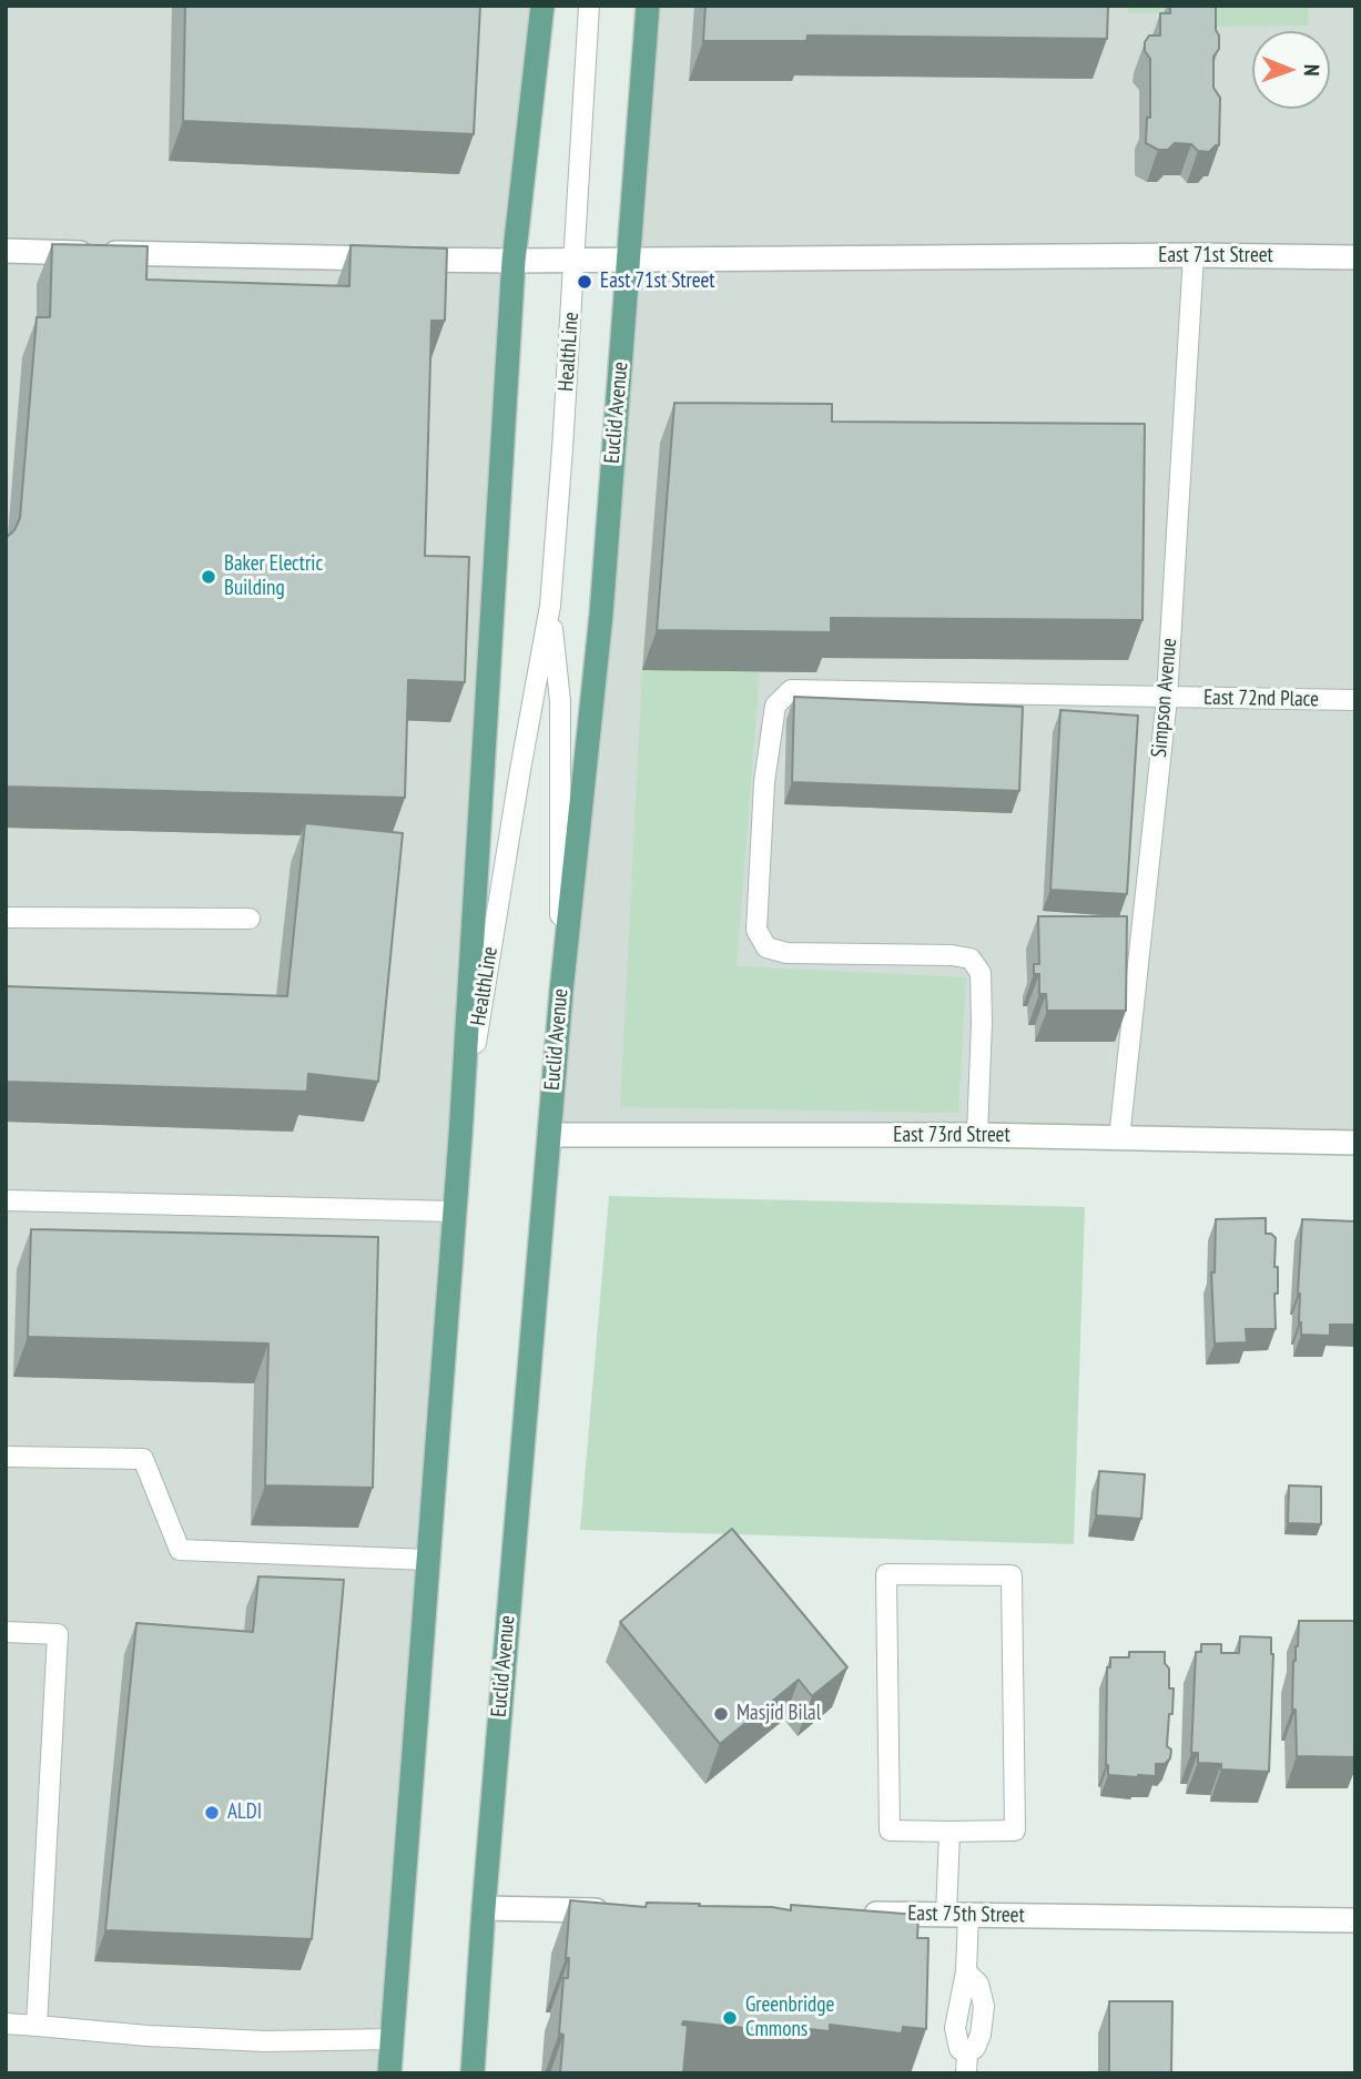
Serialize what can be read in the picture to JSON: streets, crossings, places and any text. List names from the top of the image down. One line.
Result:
{"streets":{"main road":["Euclid Avenue"],"street":["East 71st Street","East 73rd Street","East 75th Street"],"lane":["HealthLine","Simpson Avenue","East 72nd Place"]},"crossings":[["East 71st Street","HealthLine"],["East 71st Street","Euclid Avenue"],["East 71st Street","Simpson Avenue"],["HealthLine","Euclid Avenue"],["Euclid Avenue","East 73rd Street"],["Simpson Avenue","East 72nd Place"],["Simpson Avenue","East 73rd Street"],["East 72nd Place","East 73rd Street"]],"places":["East 71st Street","Baker Electric Building","Masjid Bilal","ALDI","Greenbridge Cmmons"],"north":"right"}
